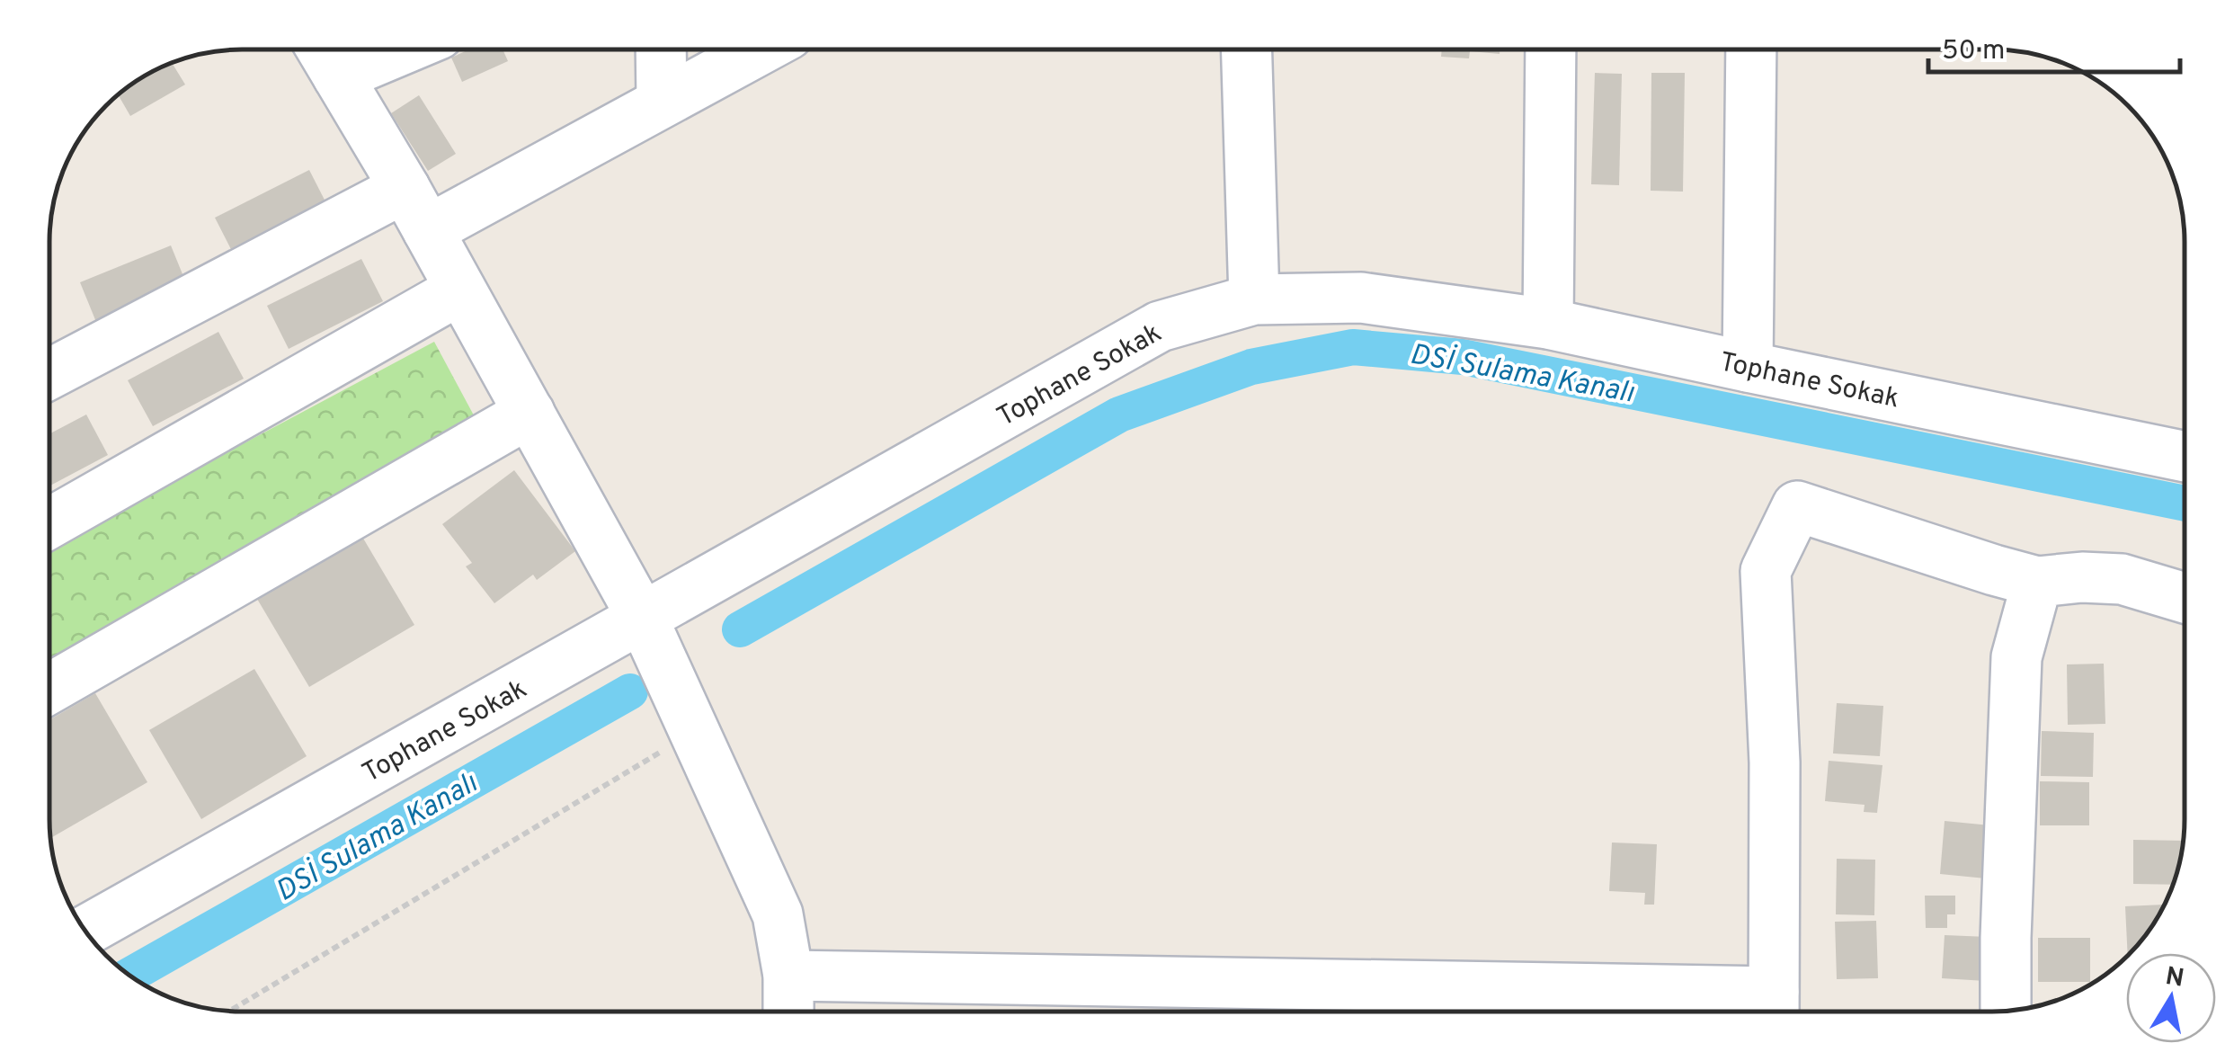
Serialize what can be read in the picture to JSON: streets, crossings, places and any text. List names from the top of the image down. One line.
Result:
{"streets":{"street":["Tophane Sokak"]},"water":["DSİ Sulama Kanalı"],"scale_bar":"50 m","north":"top"}
